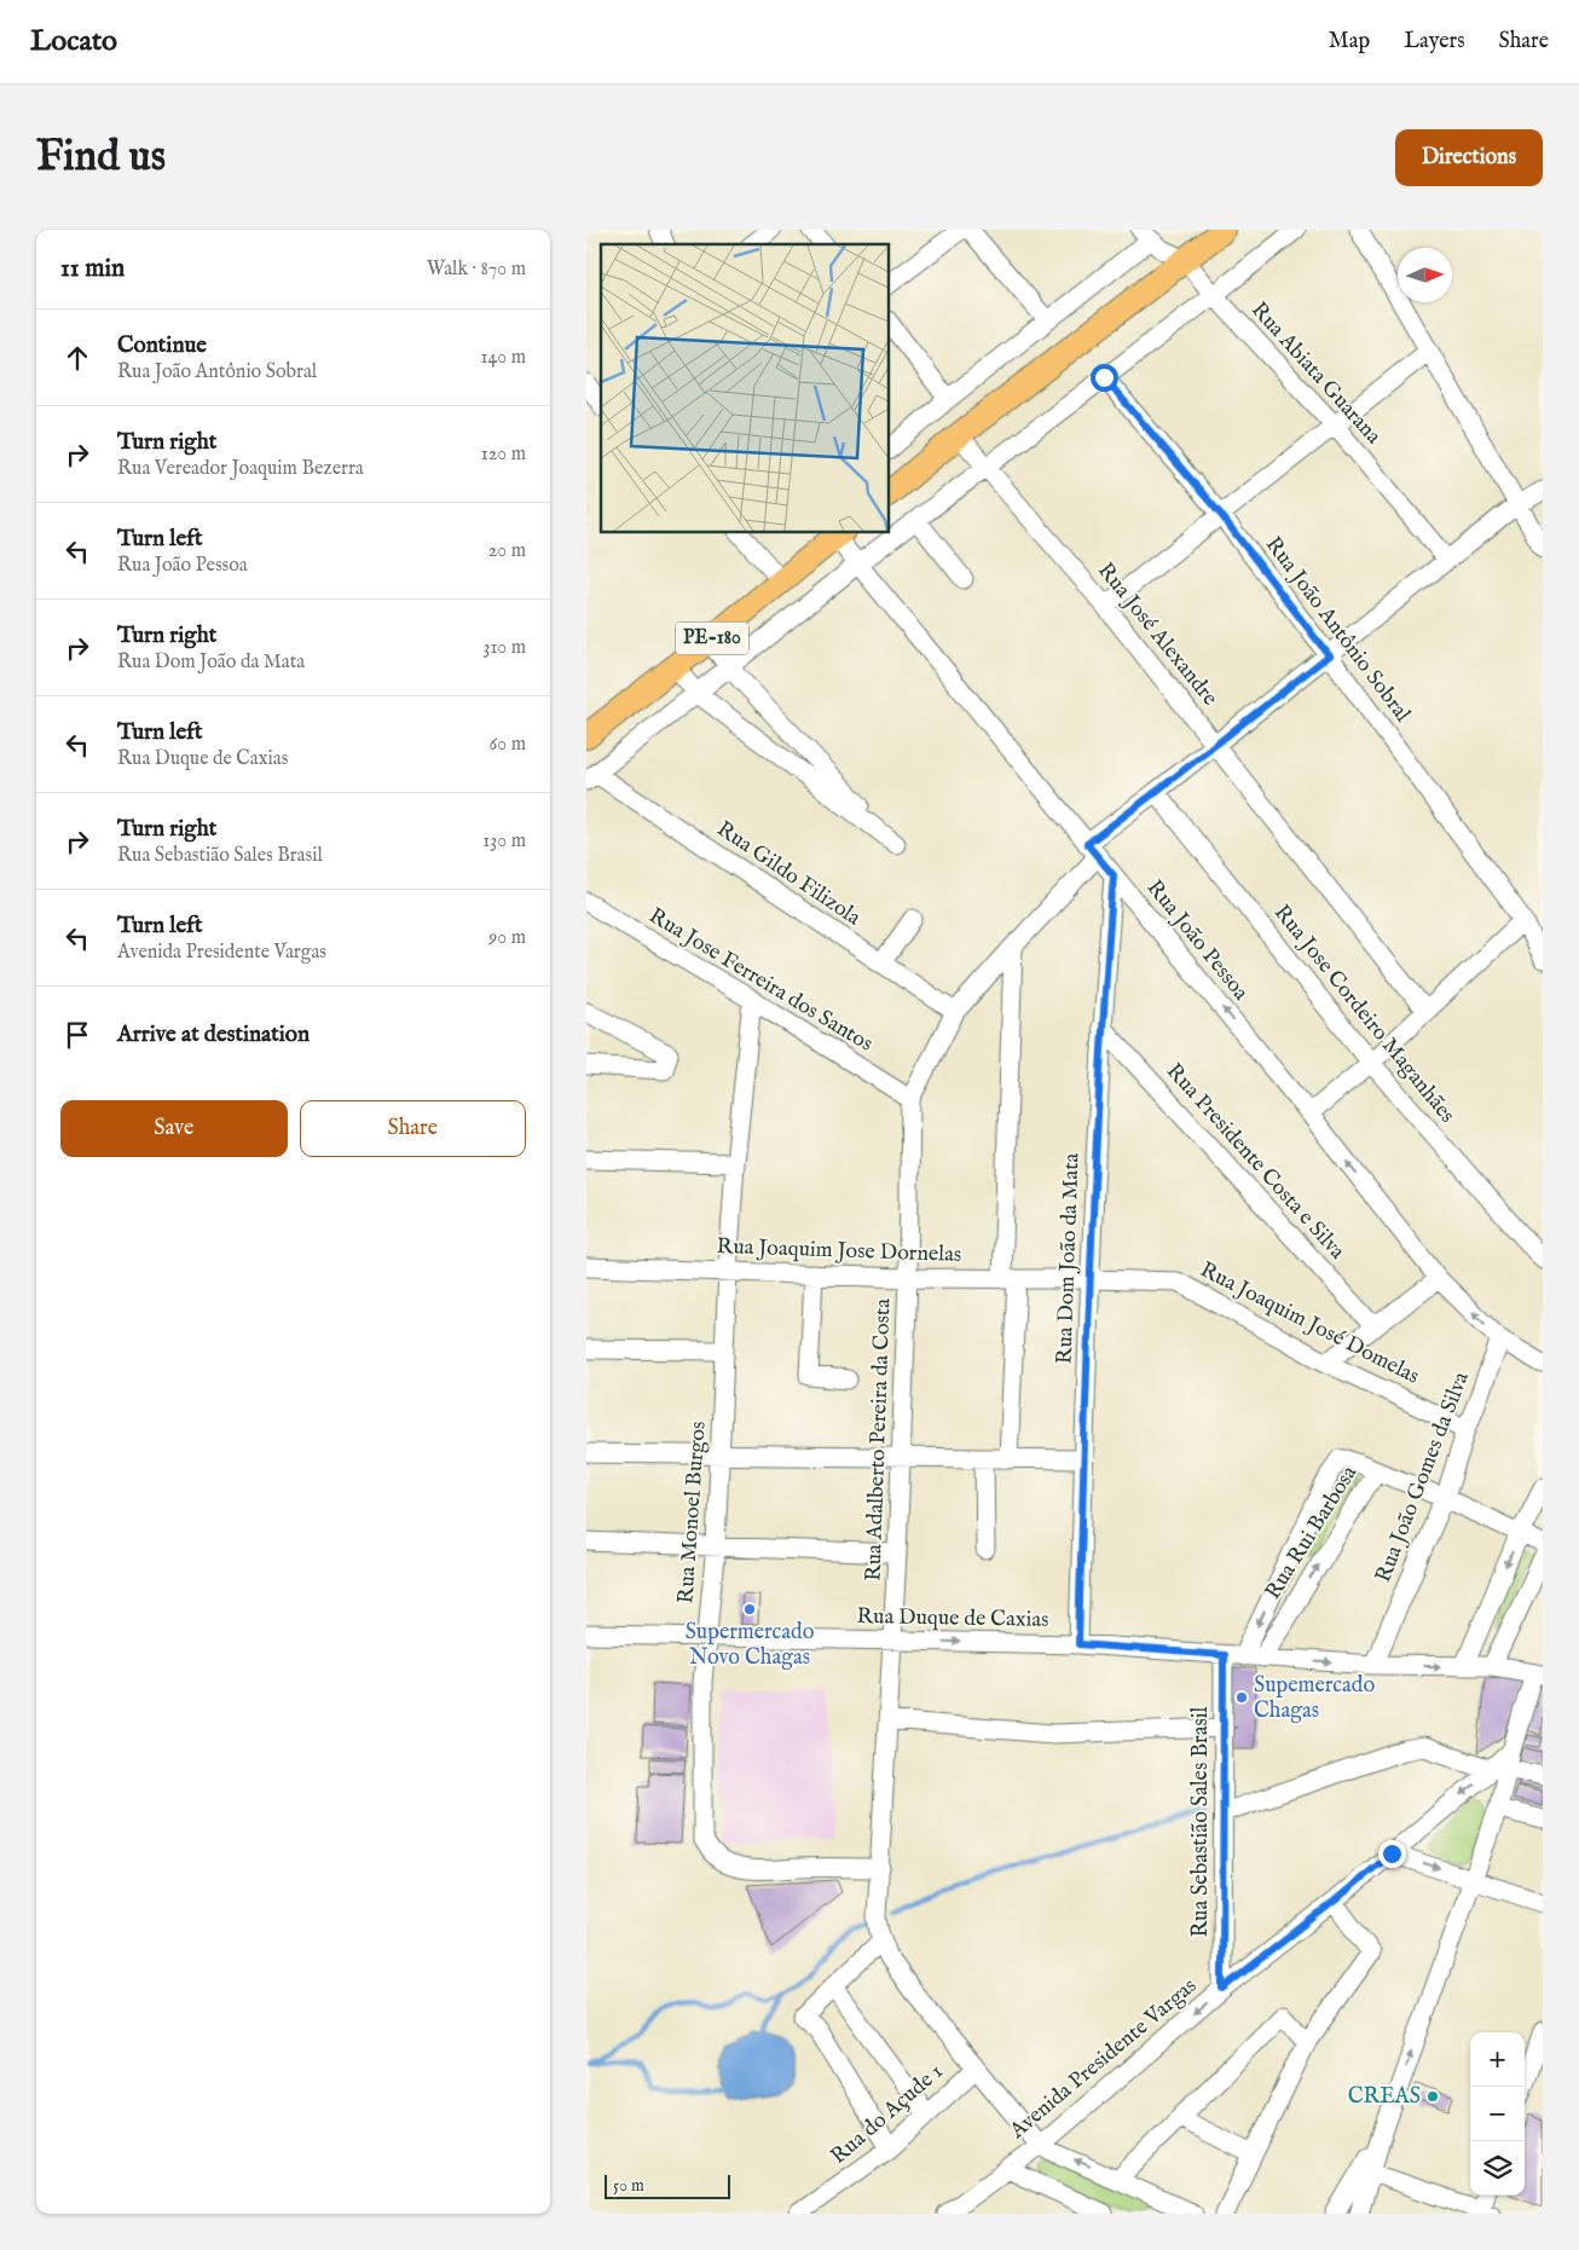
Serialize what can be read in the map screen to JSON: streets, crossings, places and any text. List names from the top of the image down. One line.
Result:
{"streets":{"main road":["PE-180"],"street":["Rua Abiata Guarana","Rua João Antônio Sobral","Rua José Alexandre","Rua Gildo Filizola","Rua João Pessoa","Rua Jose Ferreira dos Santos","Rua Jose Cordeiro Maganhães","Rua Presidente Costa e Silva","Rua Joaquim Jose Dornelas","Rua Dom João da Mata","Rua Joaquim José Domelas","Rua Adalberto Pereira da Costa","Rua João Gomes da Silva","Rua Monoel Burgos","Rua Rui Barbosa","Rua Duque de Caxias","Rua Sebastião Sales Brasil","Avenida Presidente Vargas","Rua do Açude 1"]},"crossings":[["Rua Abiata Guarana","Rua Adalberto Pereira da Costa"],["Rua João Antônio Sobral","Rua Adalberto Pereira da Costa"],["Rua José Alexandre","Rua Adalberto Pereira da Costa"],["PE-180","Rua João Pessoa"],["Rua Gildo Filizola","Rua Adalberto Pereira da Costa"],["Rua João Pessoa","Rua Dom João da Mata"],["Rua João Pessoa","Rua Adalberto Pereira da Costa"],["Rua João Pessoa","Rua João Gomes da Silva"],["Rua Jose Ferreira dos Santos","Rua Adalberto Pereira da Costa"],["Rua Jose Ferreira dos Santos","Rua Monoel Burgos"],["Rua Jose Cordeiro Maganhães","Rua Adalberto Pereira da Costa"],["Rua Presidente Costa e Silva","Rua Dom João da Mata"],["Rua Joaquim Jose Dornelas","Rua Dom João da Mata"],["Rua Joaquim Jose Dornelas","Rua Joaquim José Domelas"],["Rua Joaquim Jose Dornelas","Rua Adalberto Pereira da Costa"],["Rua Joaquim Jose Dornelas","Rua Monoel Burgos"],["Rua Dom João da Mata","Rua Joaquim José Domelas"],["Rua Dom João da Mata","Rua Duque de Caxias"],["Rua Joaquim José Domelas","Rua João Gomes da Silva"],["Rua Adalberto Pereira da Costa","Rua Monoel Burgos"],["Rua Adalberto Pereira da Costa","Rua Duque de Caxias"],["Rua Adalberto Pereira da Costa","Avenida Presidente Vargas"],["Rua Adalberto Pereira da Costa","Rua do Açude 1"],["Rua João Gomes da Silva","Rua Rui Barbosa"],["Rua João Gomes da Silva","Rua Duque de Caxias"],["Rua Monoel Burgos","Rua Duque de Caxias"],["Rua Rui Barbosa","Rua Duque de Caxias"],["Rua Duque de Caxias","Rua Sebastião Sales Brasil"],["Rua Sebastião Sales Brasil","Avenida Presidente Vargas"]],"one_way":["Rua João Pessoa"],"places":["Supermercado Novo Chagas","Supemercado Chagas","CREAS"],"scale_bar":"50 m","north":"right","page":{"header":"Locato","nav":["Map","Layers","Share"],"buttons":["Directions",["Save","Share"]],"title":"Find us","heading":["11 min","Walk · 870 m"],"list":[["Continue","Rua João Antônio Sobral","140 m"],["Turn right","Rua Vereador Joaquim Bezerra","120 m"],["Turn left","Rua João Pessoa","20 m"],["Turn right","Rua Dom João da Mata","310 m"],["Turn left","Rua Duque de Caxias","60 m"],["Turn right","Rua Sebastião Sales Brasil","130 m"],["Turn left","Avenida Presidente Vargas","90 m"],"Arrive at destination"],"map_buttons":["+","−"],"scale":"50 m"}}
